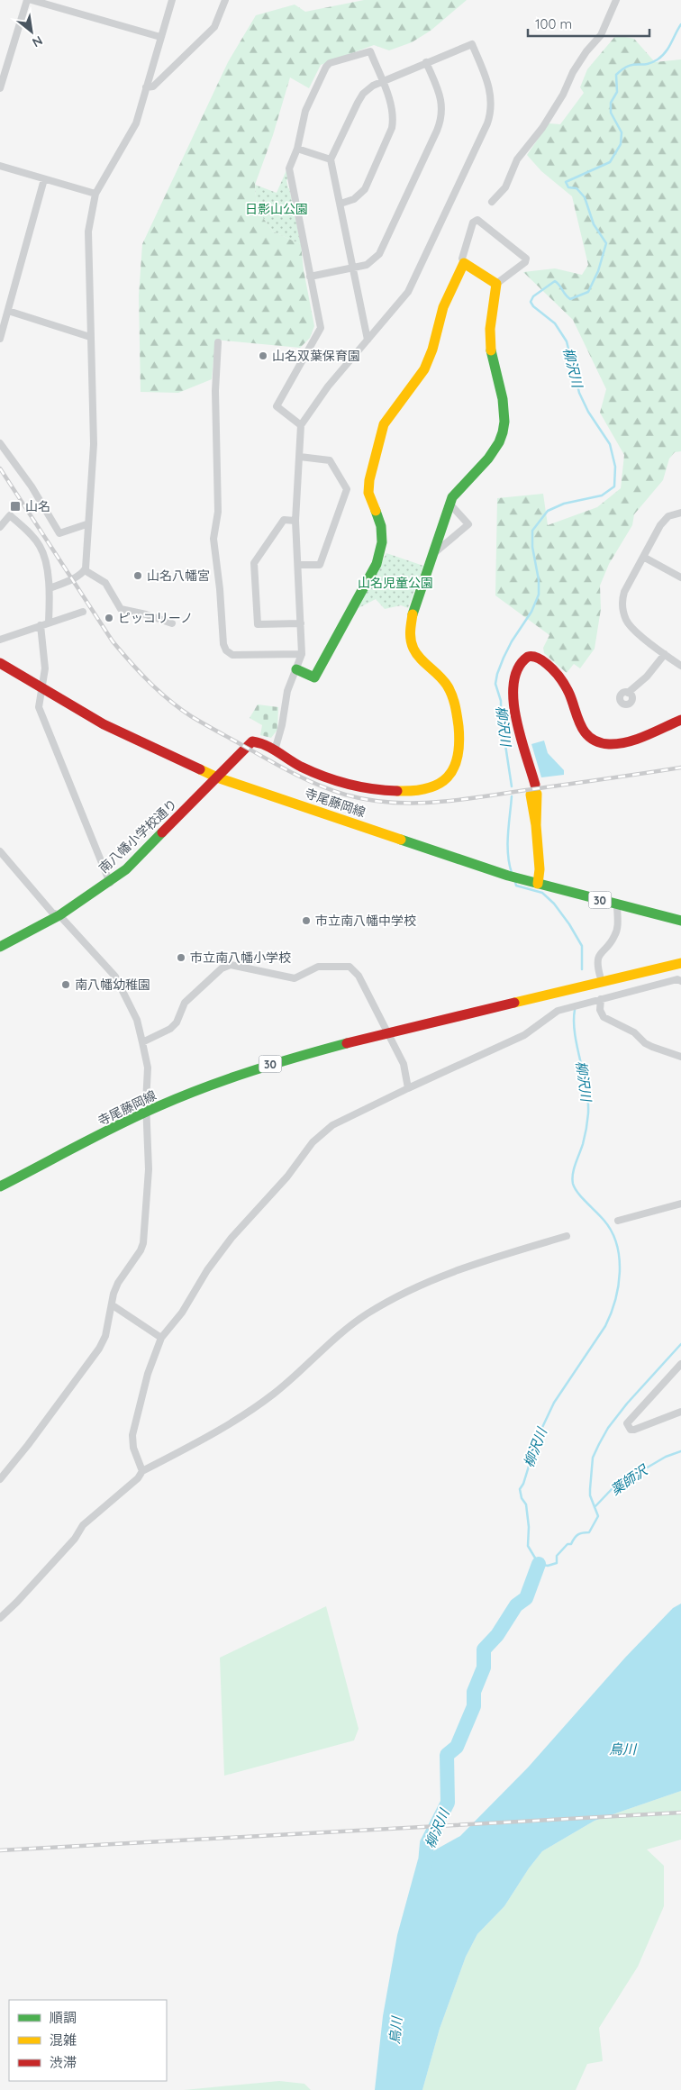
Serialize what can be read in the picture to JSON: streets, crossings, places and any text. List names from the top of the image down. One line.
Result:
{"streets":{"street":["寺尾藤岡線","南八幡小学校通り","30"]},"crossings":[["寺尾藤岡線","南八幡小学校通り"]],"water":["柳沢川","薬師沢","烏川"],"parks":["日影山公園","山名児童公園"],"places":{"other":["山名双葉保育園","山名八幡宮","ピッコリーノ","市立南八幡中学校","市立南八幡小学校","南八幡幼稚園"],"transit":["山名"]},"legend":["順調","混雑","渋滞"],"scale_bar":"100 m","north":"bottom right"}
